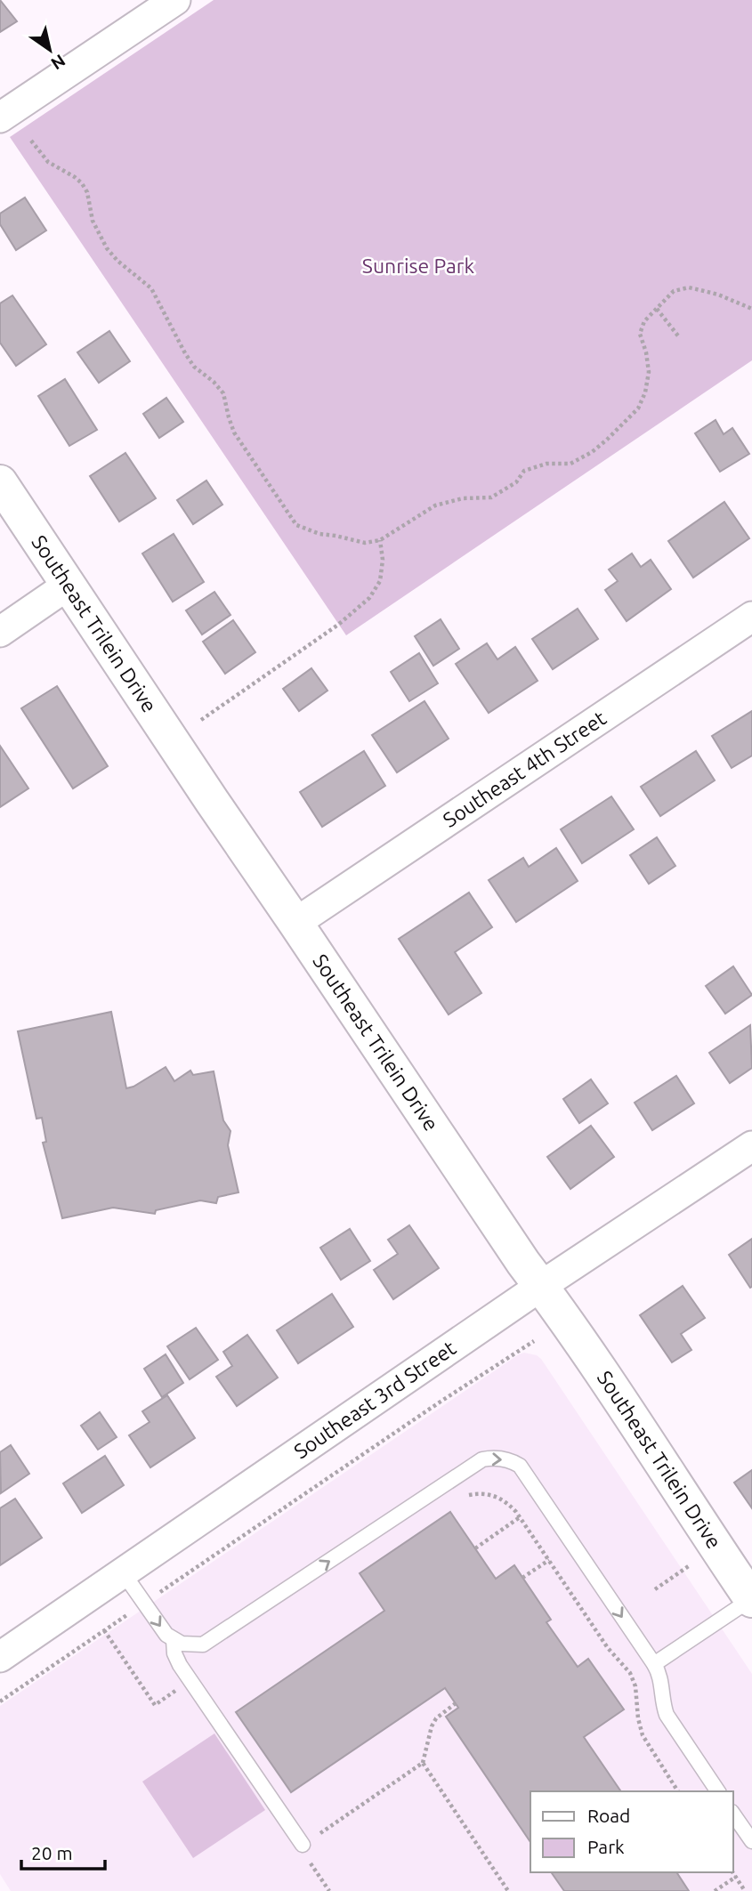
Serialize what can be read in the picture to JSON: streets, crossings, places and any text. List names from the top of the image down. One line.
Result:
{"streets":{"street":["Southeast Trilein Drive","Southeast 4th Street","Southeast 3rd Street"]},"crossings":[["Southeast Trilein Drive","Southeast 4th Street"],["Southeast Trilein Drive","Southeast 3rd Street"]],"parks":["Sunrise Park"],"legend":["Road","Park"],"scale_bar":"20 m","north":"bottom right"}
